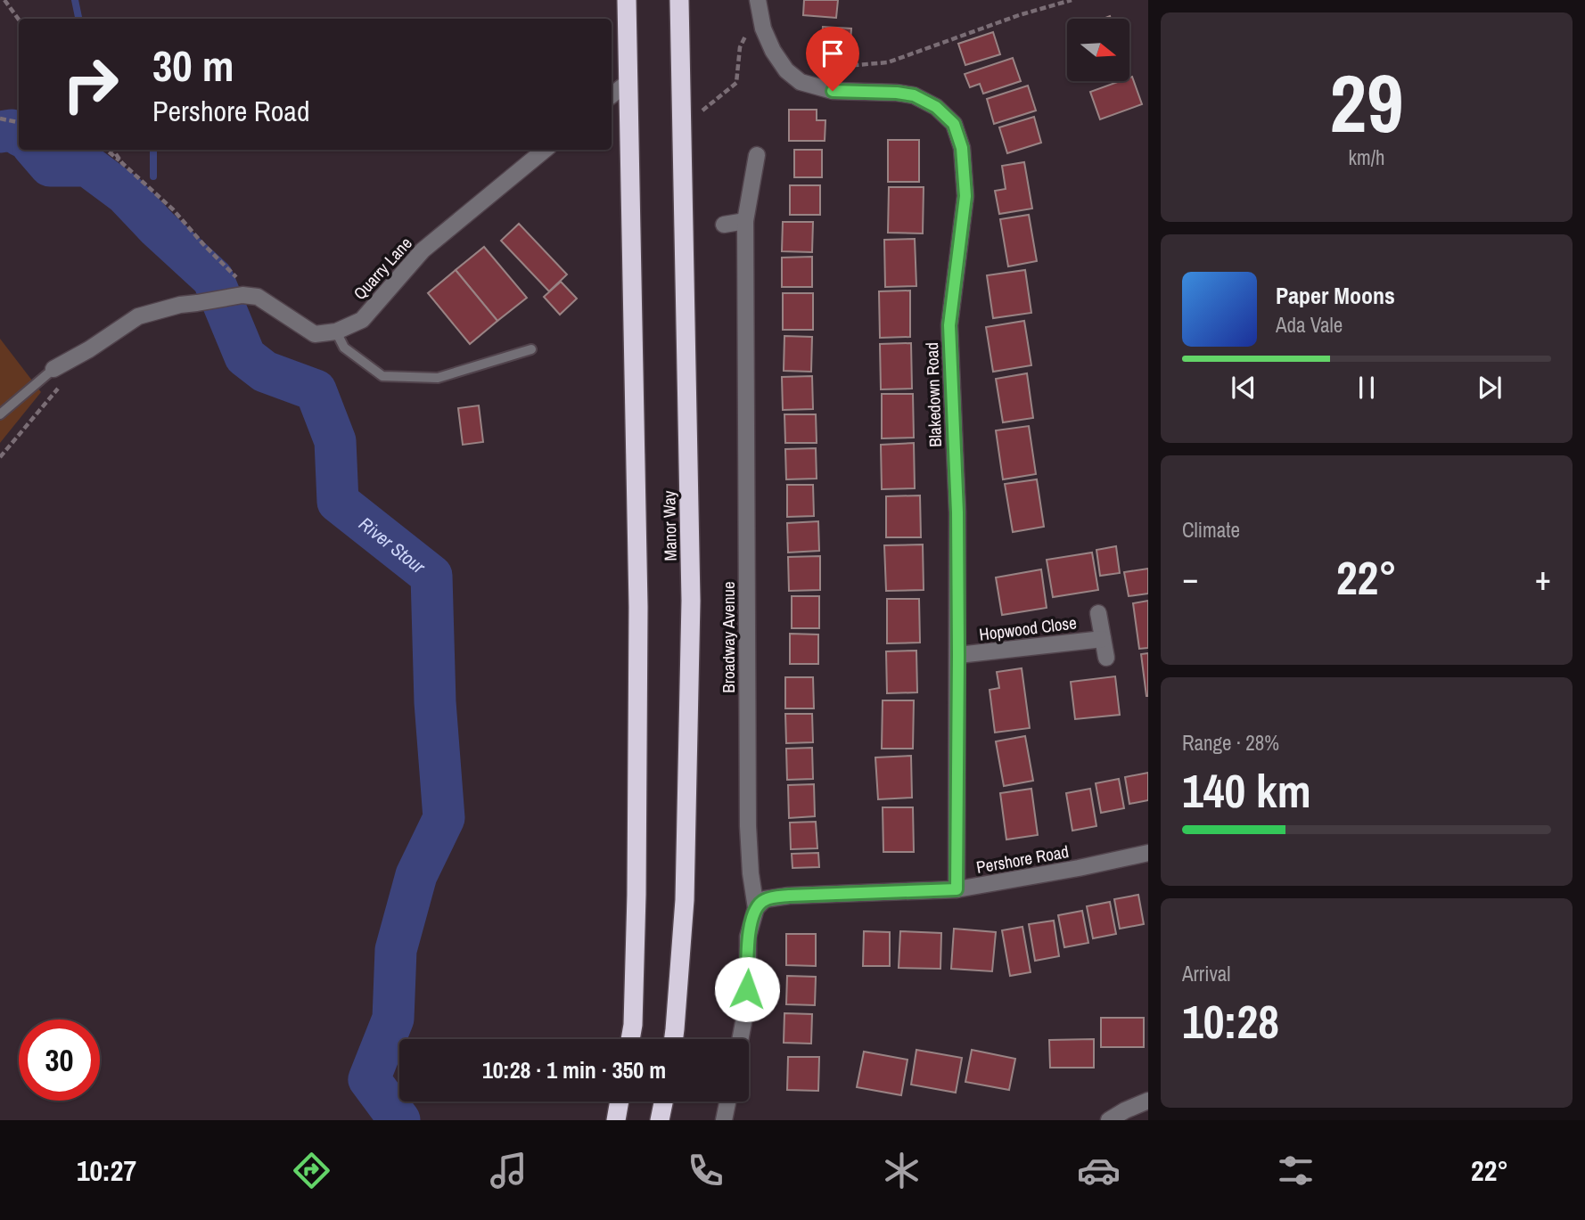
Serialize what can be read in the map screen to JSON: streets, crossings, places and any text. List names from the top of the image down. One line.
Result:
{"streets":{"highway":["Manor Way"],"street":["Quarry Lane","Blakedown Road","Hopwood Close","Broadway Avenue","Pershore Road"]},"crossings":[["Blakedown Road","Hopwood Close"],["Blakedown Road","Pershore Road"],["Broadway Avenue","Pershore Road"]],"water":["River Stour"],"north":"right","page":{"tile":[["29","km/h"],"Climate",["Range · 28%","140 km"],["Arrival","10:28"]],"turn":["30 m","Pershore Road"],"song":["Paper Moons","Ada Vale"],"heat":["−","22°","+"],"limit":"30","trip":"10:28 · 1 min · 350 m","tabs":["10:27","22°"]}}
